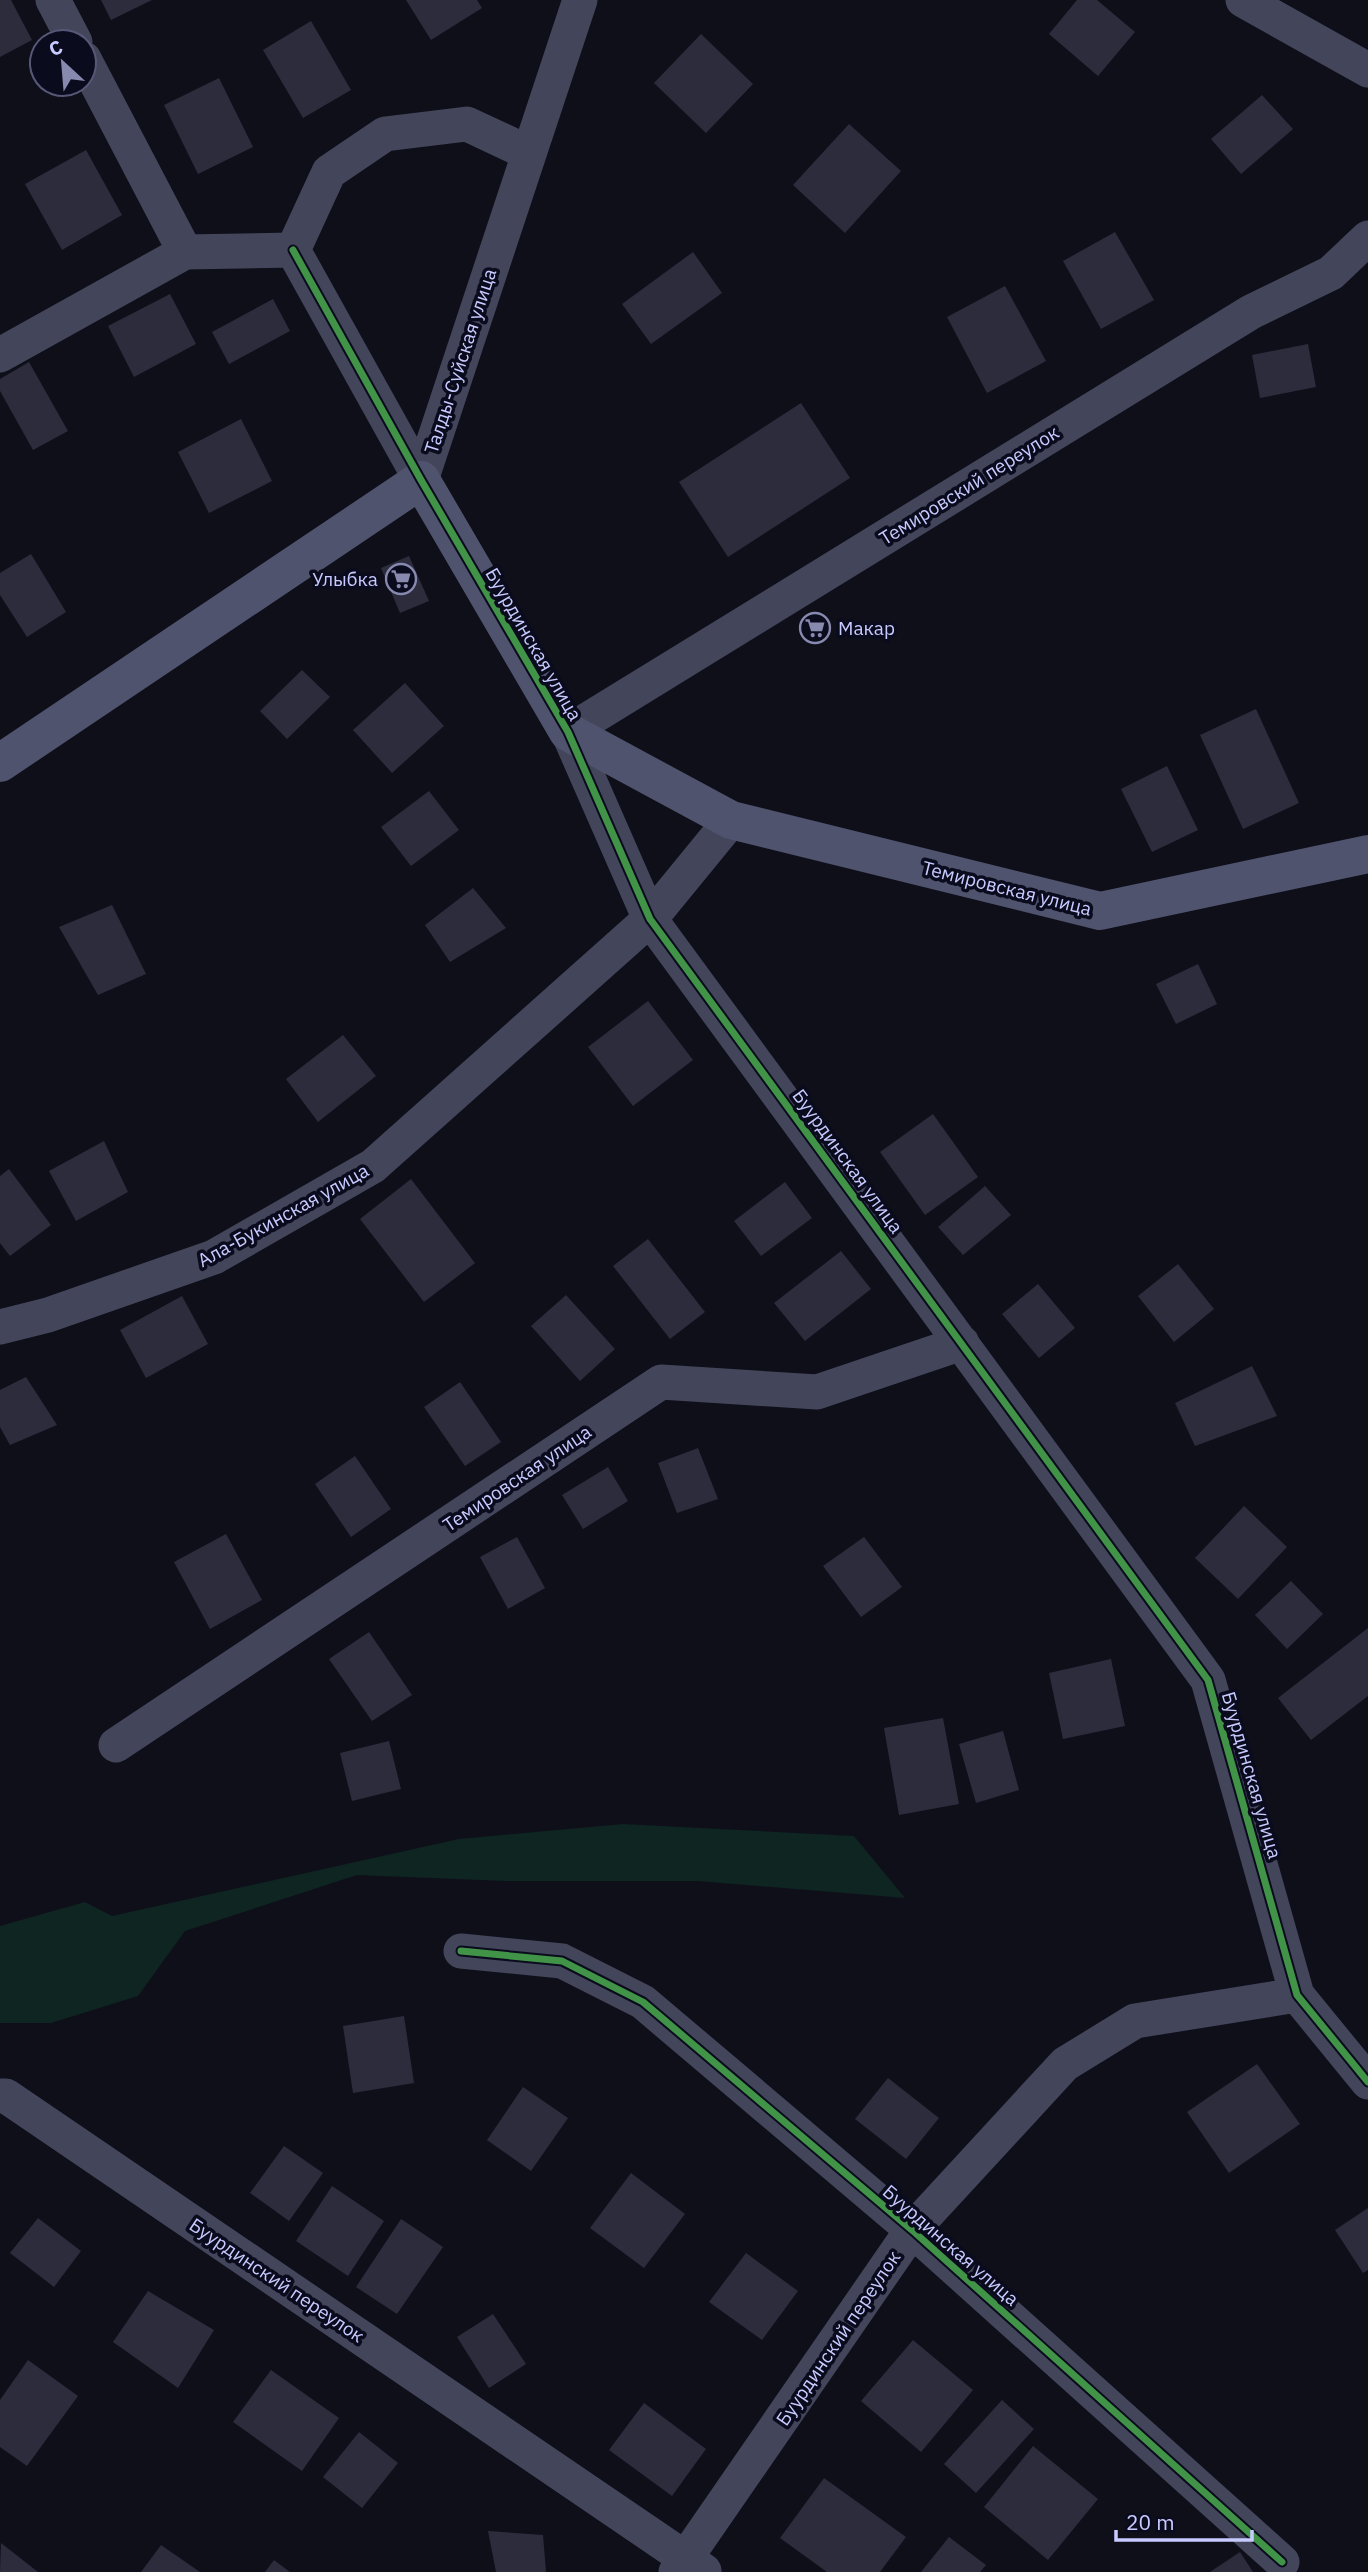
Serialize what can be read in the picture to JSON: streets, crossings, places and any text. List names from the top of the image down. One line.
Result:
{"streets":{"street":["Талды-Суйская улица","Темировский переулок","Буурдинская улица","Темировская улица","Ала-Букинская улица","Буурдинский переулок"]},"crossings":[["Талды-Суйская улица","Буурдинская улица"],["Темировский переулок","Буурдинская улица"],["Темировский переулок","Темировская улица"],["Буурдинская улица","Темировская улица"],["Буурдинская улица","Ала-Букинская улица"],["Буурдинская улица","Буурдинский переулок"]],"places":{"supermarket":["Улыбка","Макар"]},"scale_bar":"20 m","north":"top left"}
